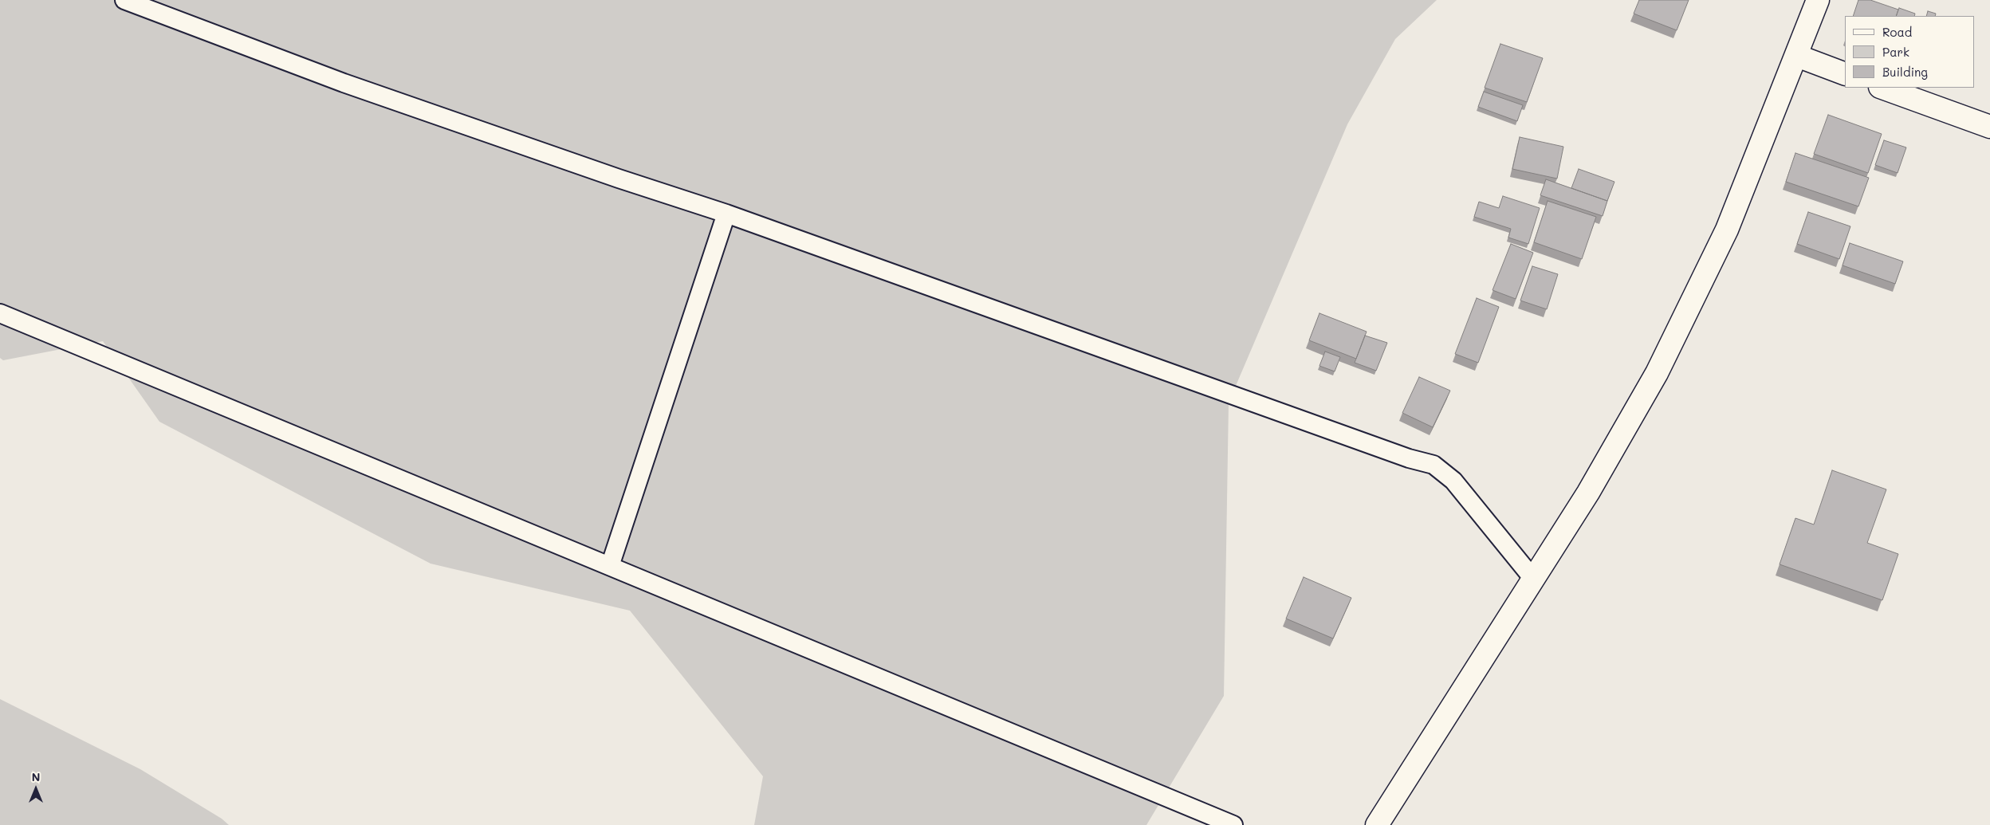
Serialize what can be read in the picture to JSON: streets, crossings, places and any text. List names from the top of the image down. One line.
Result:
{"legend":["Road","Park","Building"],"north":"top"}
